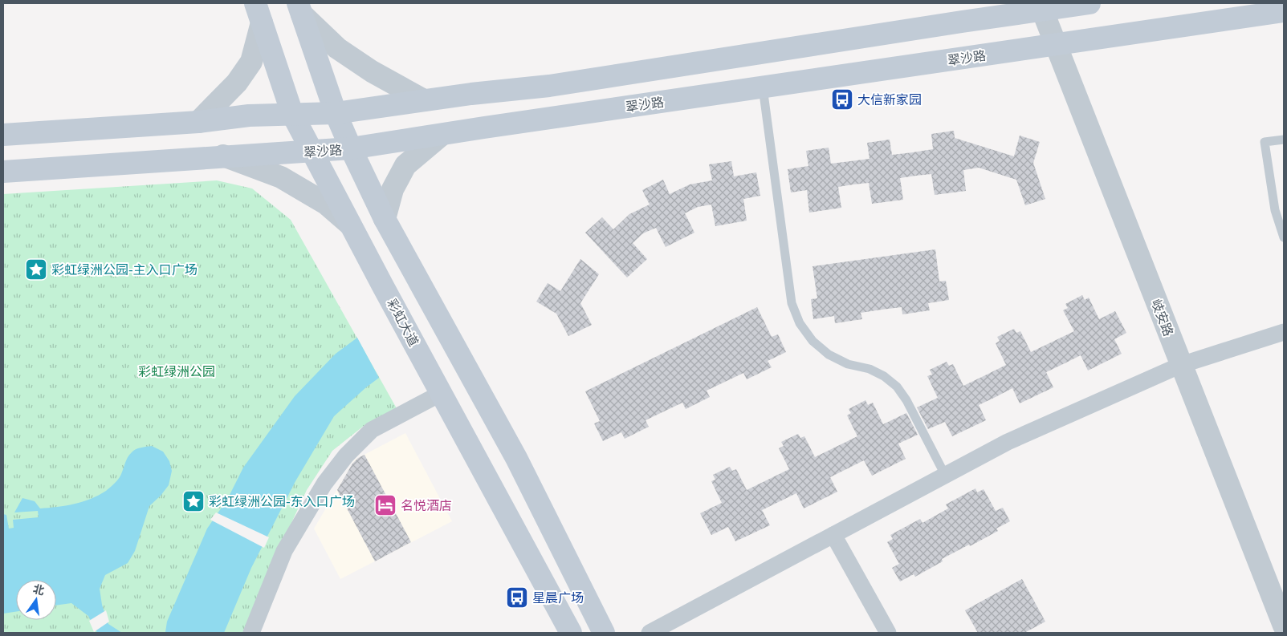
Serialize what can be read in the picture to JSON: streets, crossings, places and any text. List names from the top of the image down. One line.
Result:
{"streets":{"main road":["翠沙路","彩虹大道"],"street":["岐安路"]},"crossings":[["翠沙路","岐安路"],["翠沙路","彩虹大道"]],"parks":["彩虹绿洲公园"],"places":{"bus stop":["大信新家园","星晨广场"],"place":["彩虹绿洲公园-主入口广场","彩虹绿洲公园-东入口广场"],"hotel":["名悦酒店"]},"north":"top"}
